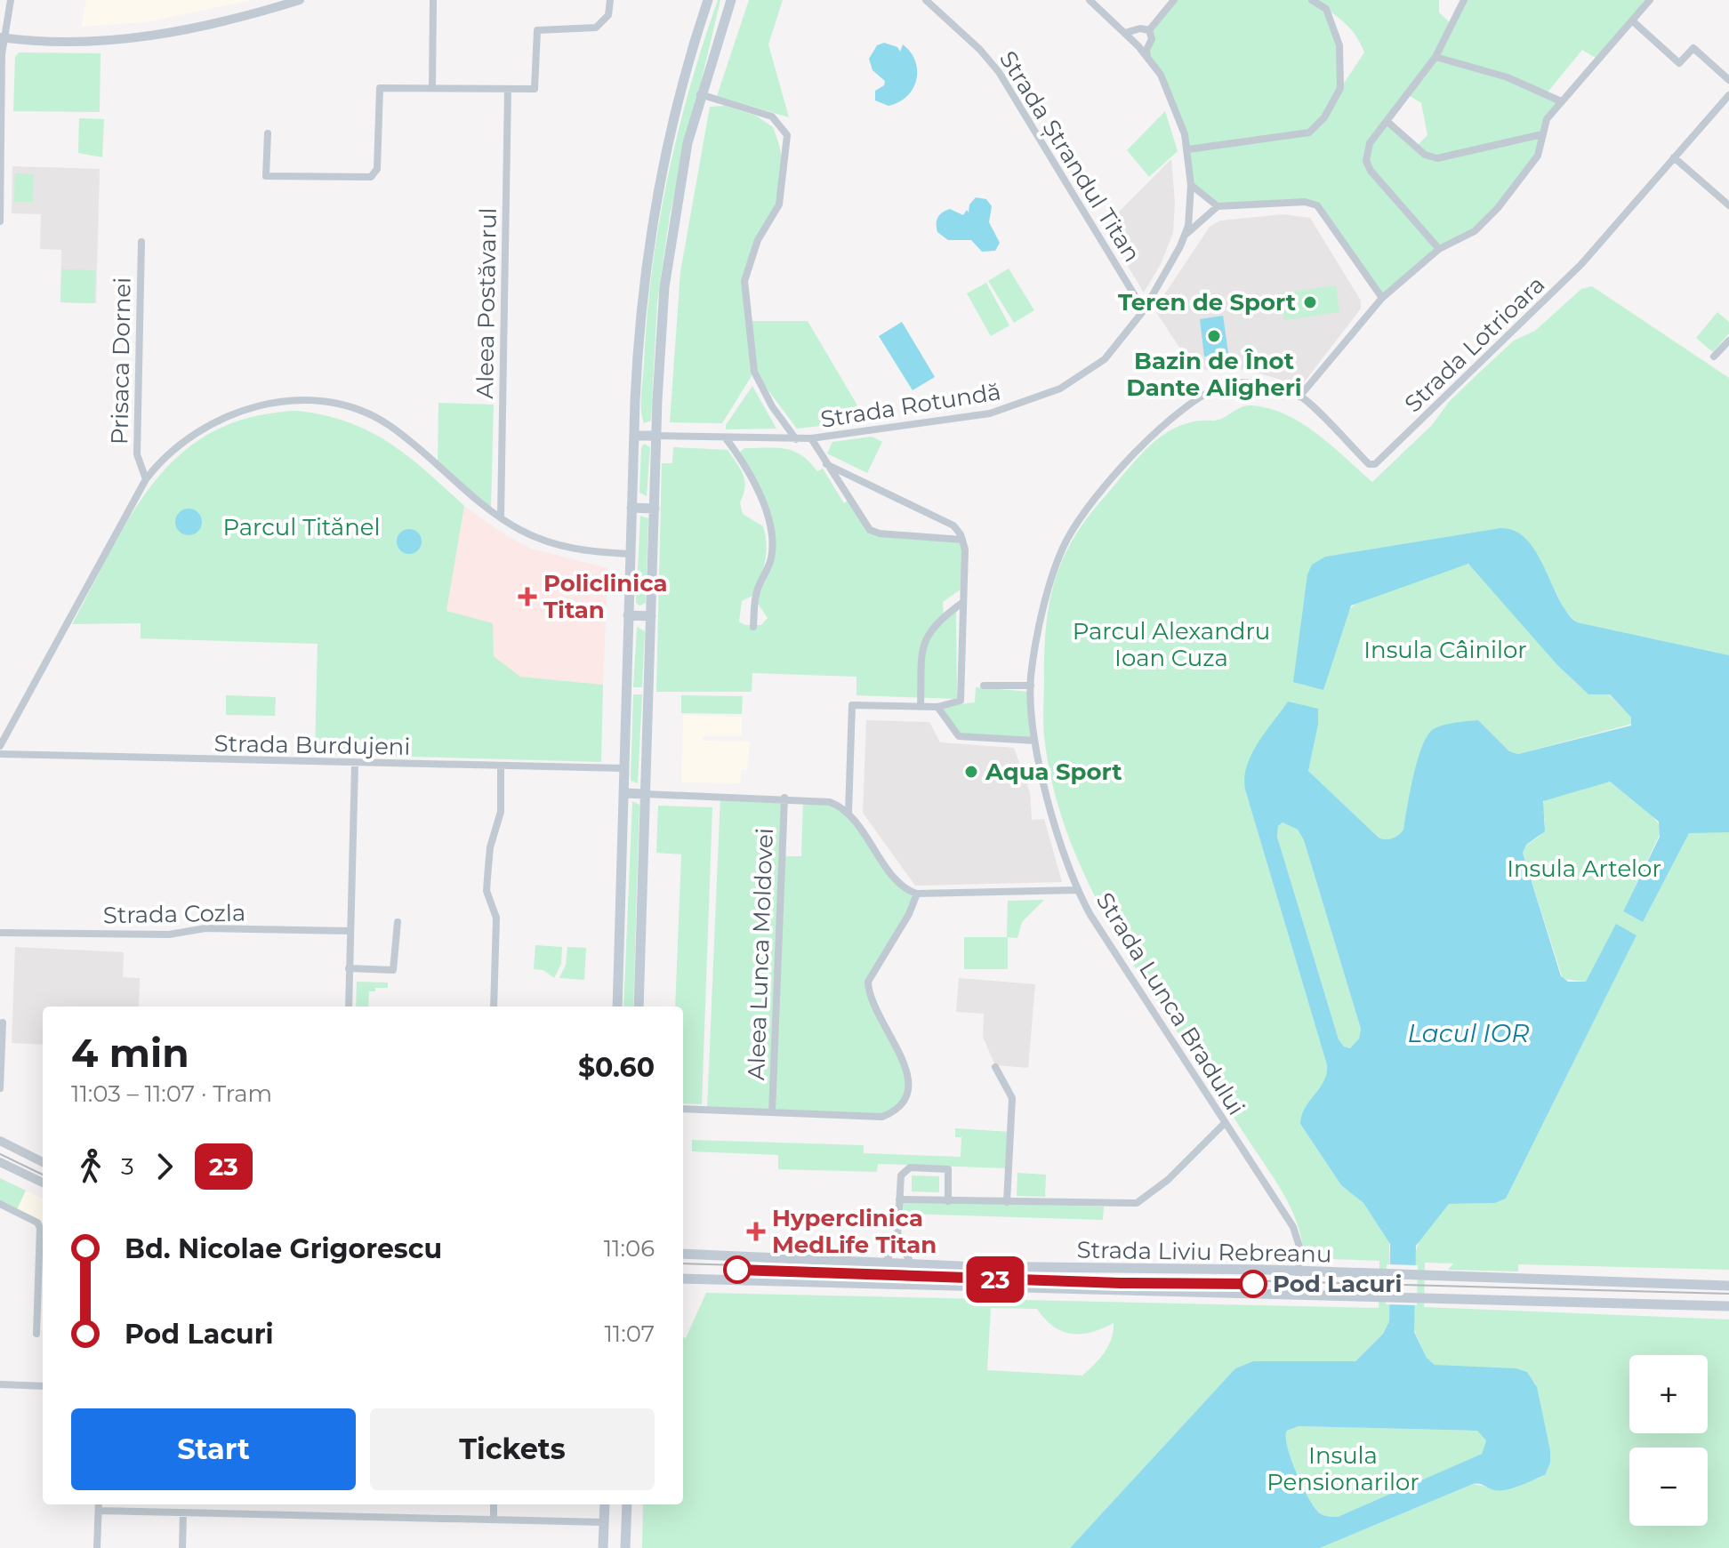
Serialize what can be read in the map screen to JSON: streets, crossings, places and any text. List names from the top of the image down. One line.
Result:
{"streets":{"main road":["Strada Liviu Rebreanu"],"street":["Strada Ștrandul Titan","Aleea Postăvarul","Strada Lotrioara","Prisaca Dornei","Strada Rotundă","Strada Burdujeni","Strada Cozla","Aleea Lunca Moldovei","Strada Lunca Bradului"]},"crossings":[["Strada Ștrandul Titan","Strada Rotundă"],["Strada Lotrioara","Strada Lunca Bradului"],["Strada Lunca Bradului","Strada Liviu Rebreanu"]],"water":["Lacul IOR"],"parks":["Parcul Titănel","Parcul Alexandru Ioan Cuza","Insula Câinilor","Insula Artelor","Insula Pensionarilor"],"places":{"other":["Teren de Sport","Bazin de Înot Dante Aligheri","Aqua Sport","Pod Lacuri"],"health":["Policlinica Titan","Hyperclinica MedLife Titan"]},"lines":["tram line 23"],"page":{"on_map":"23","heading":["4 min","11:03 – 11:07 · Tram","$0.60"],"legs":["3","23"],"list":[{"name":"Bd. Nicolae Grigorescu","value":"11:06"},{"name":"Pod Lacuri","value":"11:07"}],"map_buttons":["+","−"],"buttons":["Start","Tickets"]}}
